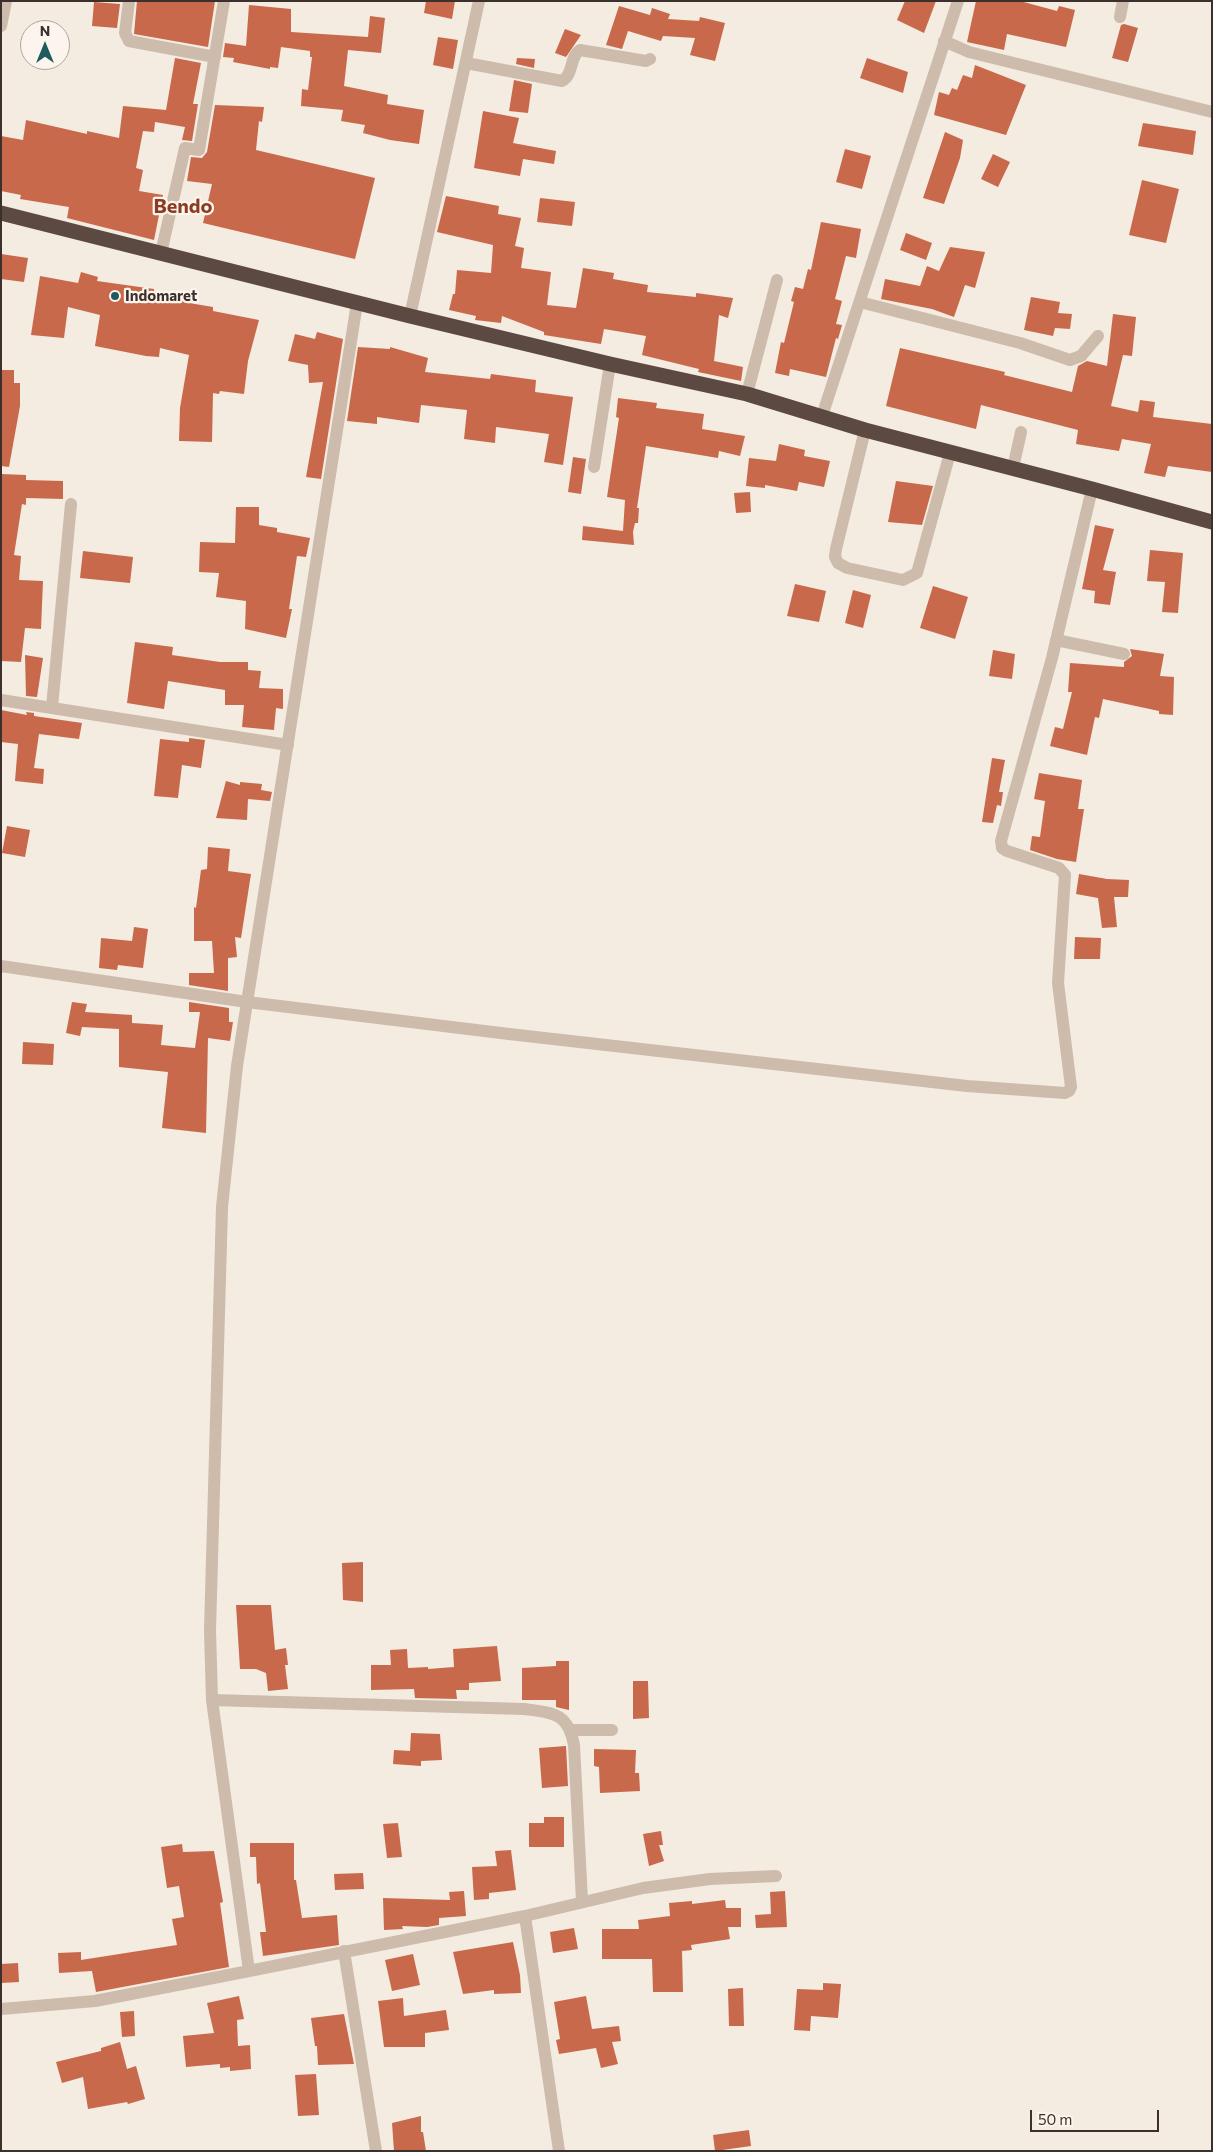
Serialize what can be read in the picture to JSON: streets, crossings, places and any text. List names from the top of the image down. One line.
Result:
{"districts":["Bendo"],"places":["Indomaret"],"scale_bar":"50 m","north":"top"}
